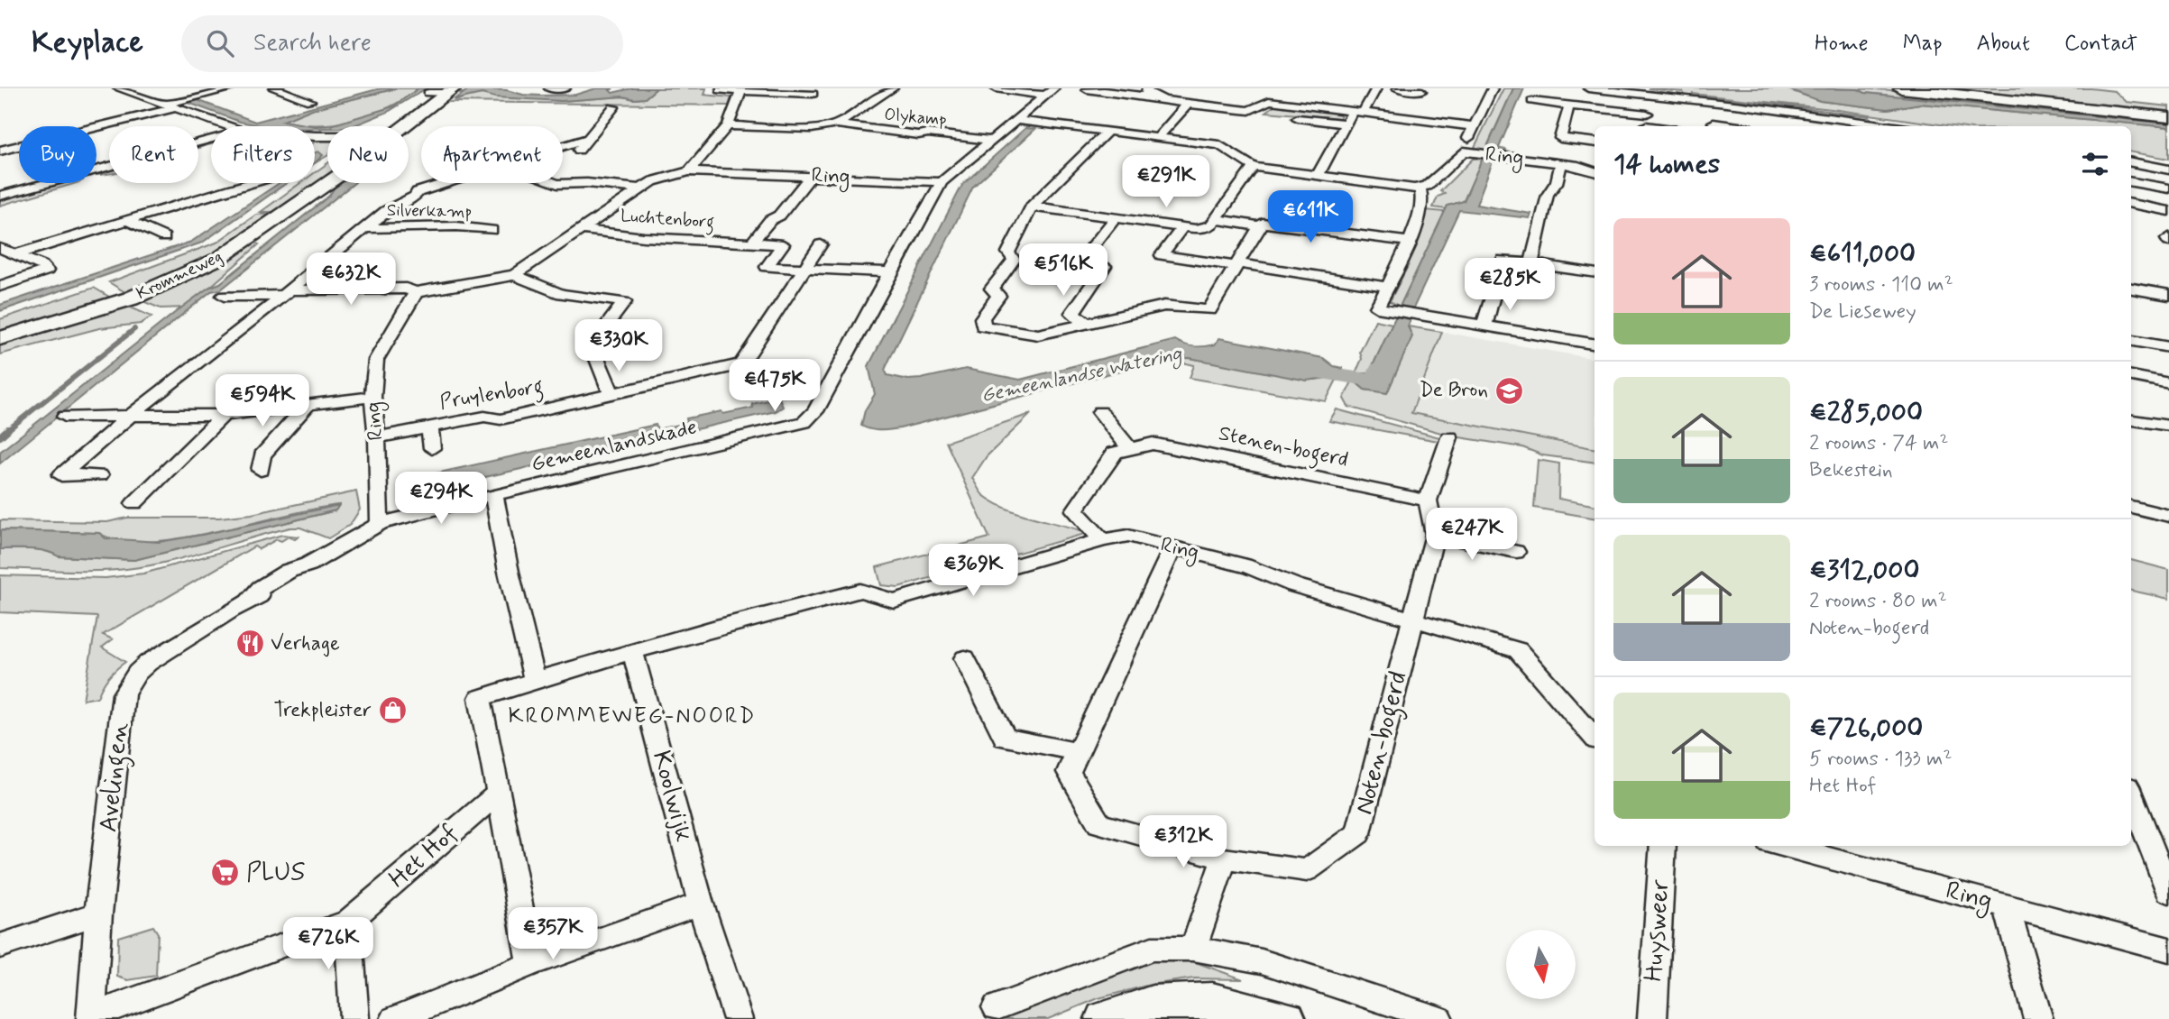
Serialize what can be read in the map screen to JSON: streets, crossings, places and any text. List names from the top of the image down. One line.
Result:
{"streets":{"street":["Olykamp","Ring","Silverkamp","Luchtenborg","Krommeweg","Pruylenborg","Gemeenlandskade","Stenen-bogerd","Noten-bogerd","Avelingen","Koolwijk","Het Hof","Huysweer"]},"crossings":[["Ring","Luchtenborg"],["Ring","Pruylenborg"],["Ring","Gemeenlandskade"],["Ring","Noten-bogerd"],["Ring","Avelingen"],["Ring","Koolwijk"],["Avelingen","Het Hof"]],"districts":["KROMMEWEG-NOORD"],"water":["Gemeenlandse Watering"],"places":{"school or university":["De Bron"],"restaurant":["Verhage"],"shop":["Trekpleister"],"supermarket":["PLUS"]},"north":"bottom","page":{"header":"Keyplace","search":"Search here","nav":["Home","Map","About","Contact"],"chip":["Buy","Rent","Filters","New","Apartment"],"heading":"14 homes","price":["€291K","€611K","€516K","€632K","€285K","€330K","€475K","€594K","€294K","€247K","€369K","€312K","€357K","€726K"],"list":[{"name":"€611,000","note":"3 rooms · 110 m² · De Liesewey"},{"name":"€285,000","note":"2 rooms · 74 m² · Bekestein"},{"name":"€312,000","note":"2 rooms · 80 m² · Noten-bogerd"},{"name":"€726,000","note":"5 rooms · 133 m² · Het Hof"}]}}
